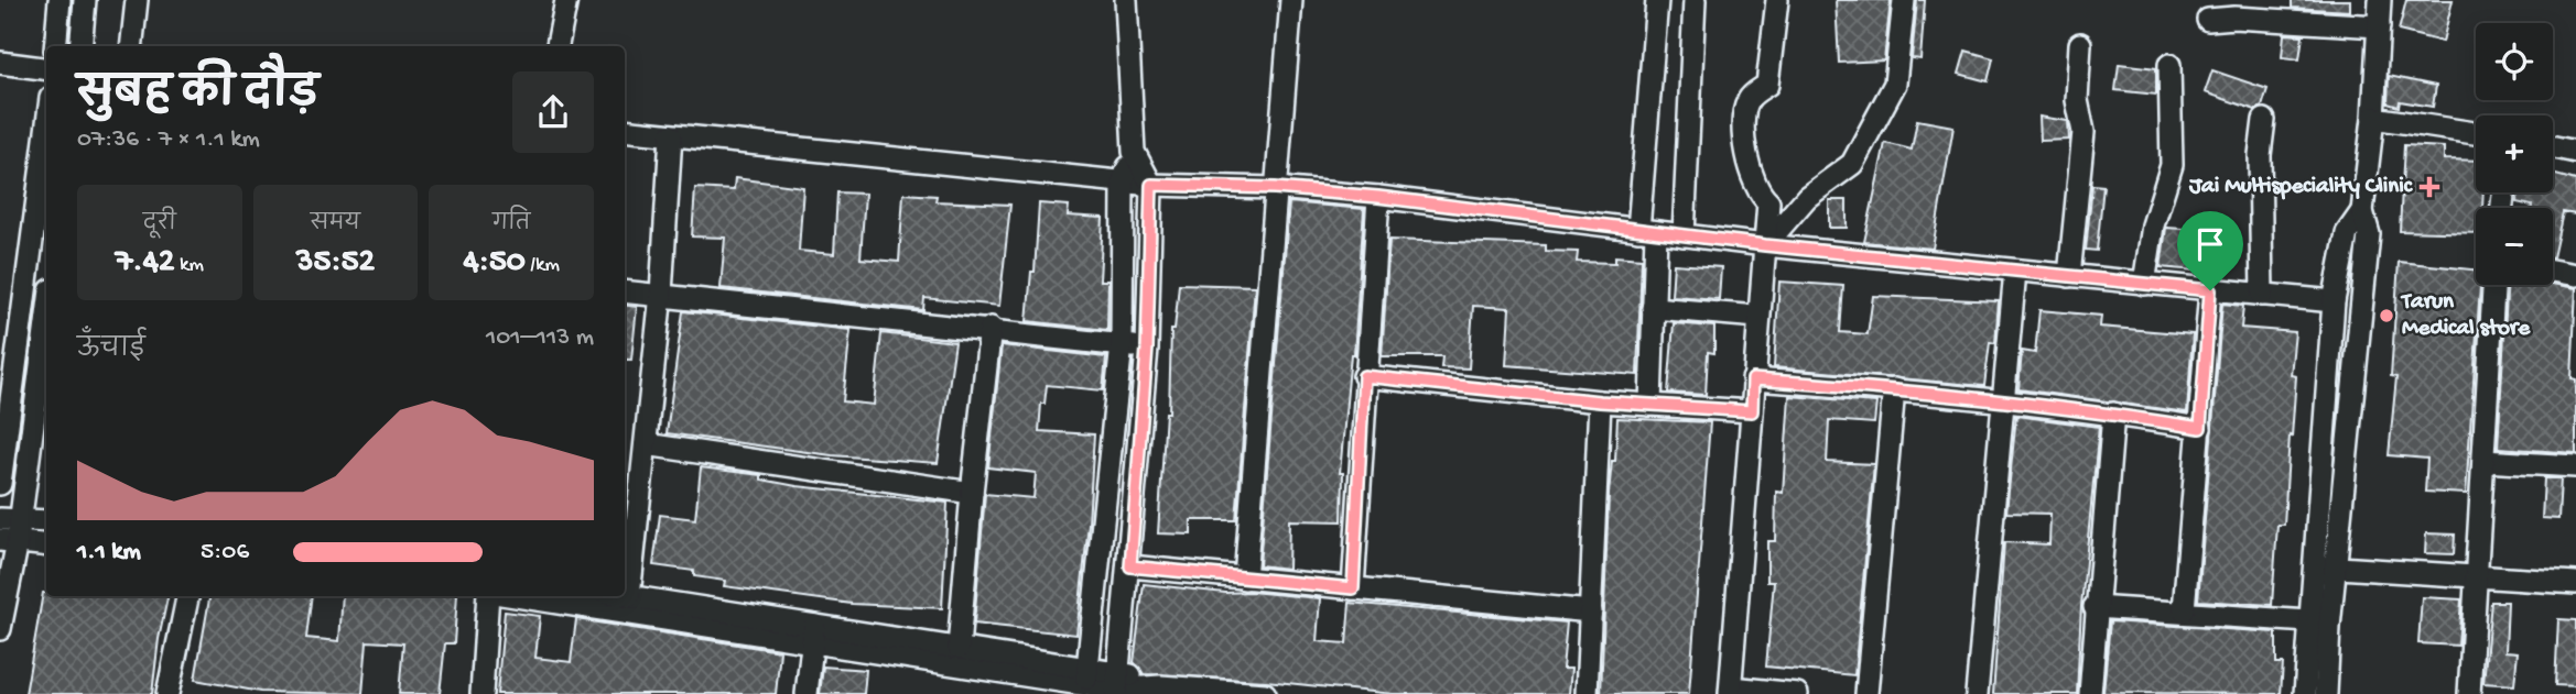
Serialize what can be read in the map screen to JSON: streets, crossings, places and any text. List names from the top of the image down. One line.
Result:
{"places":{"health":["Jai Multispeciality Clinic"],"other":["Tarun Medical store"]},"page":{"map_buttons":["+","−"],"heading":["सुबह की दौड़","07:36 · 7 × 1.1 km"],"stats":[["दूरी","7.42 km"],["समय","35:52"],["गति","4:50 /km"]],"chart":["ऊँचाई","101–113 m"],"list":[{"name":"1.1 km","note":"5:06"}]}}
